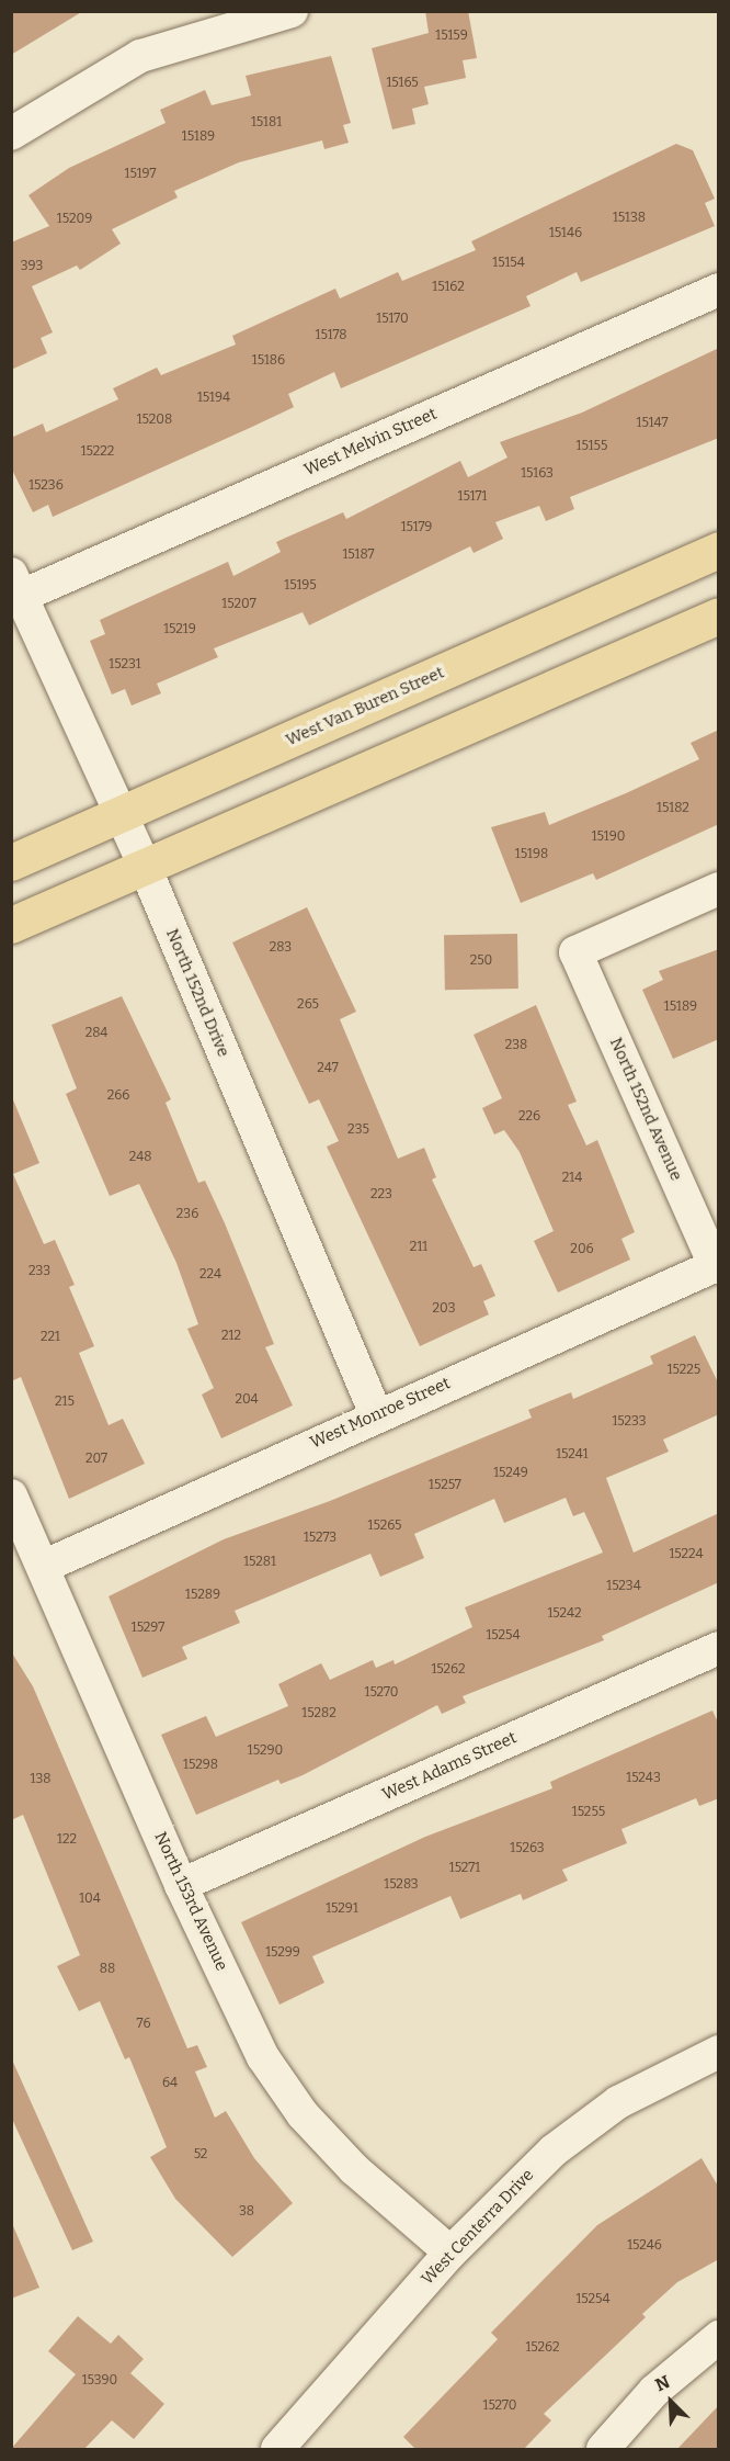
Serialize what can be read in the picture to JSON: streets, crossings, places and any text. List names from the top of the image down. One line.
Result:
{"streets":{"main road":["West Van Buren Street"],"street":["West Melvin Street","North 152nd Drive","North 152nd Avenue","West Monroe Street","West Adams Street","North 153rd Avenue","West Centerra Drive"]},"crossings":[["West Melvin Street","North 152nd Drive"],["West Van Buren Street","North 152nd Drive"],["North 152nd Drive","West Monroe Street"],["North 152nd Avenue","West Monroe Street"],["West Monroe Street","North 153rd Avenue"],["West Adams Street","North 153rd Avenue"],["North 153rd Avenue","West Centerra Drive"]],"house_numbers":["15159","15165","15181","15189","15197","15138","15209","15146","15154","393","15162","15170","15178","15186","15194","15208","15147","15155","15222","15163","15236","15171","15179","15187","15195","15207","15219","15231","15182","15190","15198","283","250","265","15189","284","238","247","266","226","235","248","214","223","236","211","206","233","224","203","212","221","15225","204","215","15233","15241","207","15249","15257","15265","15273","15224","15281","15234","15289","15242","15297","15254","15262","15270","15282","15290","15298","15243","138","15255","122","15263","15271","15283","104","15291","15299","88","76","64","52","38","15246","15254","15262","15390","15270"],"north":"top left"}
